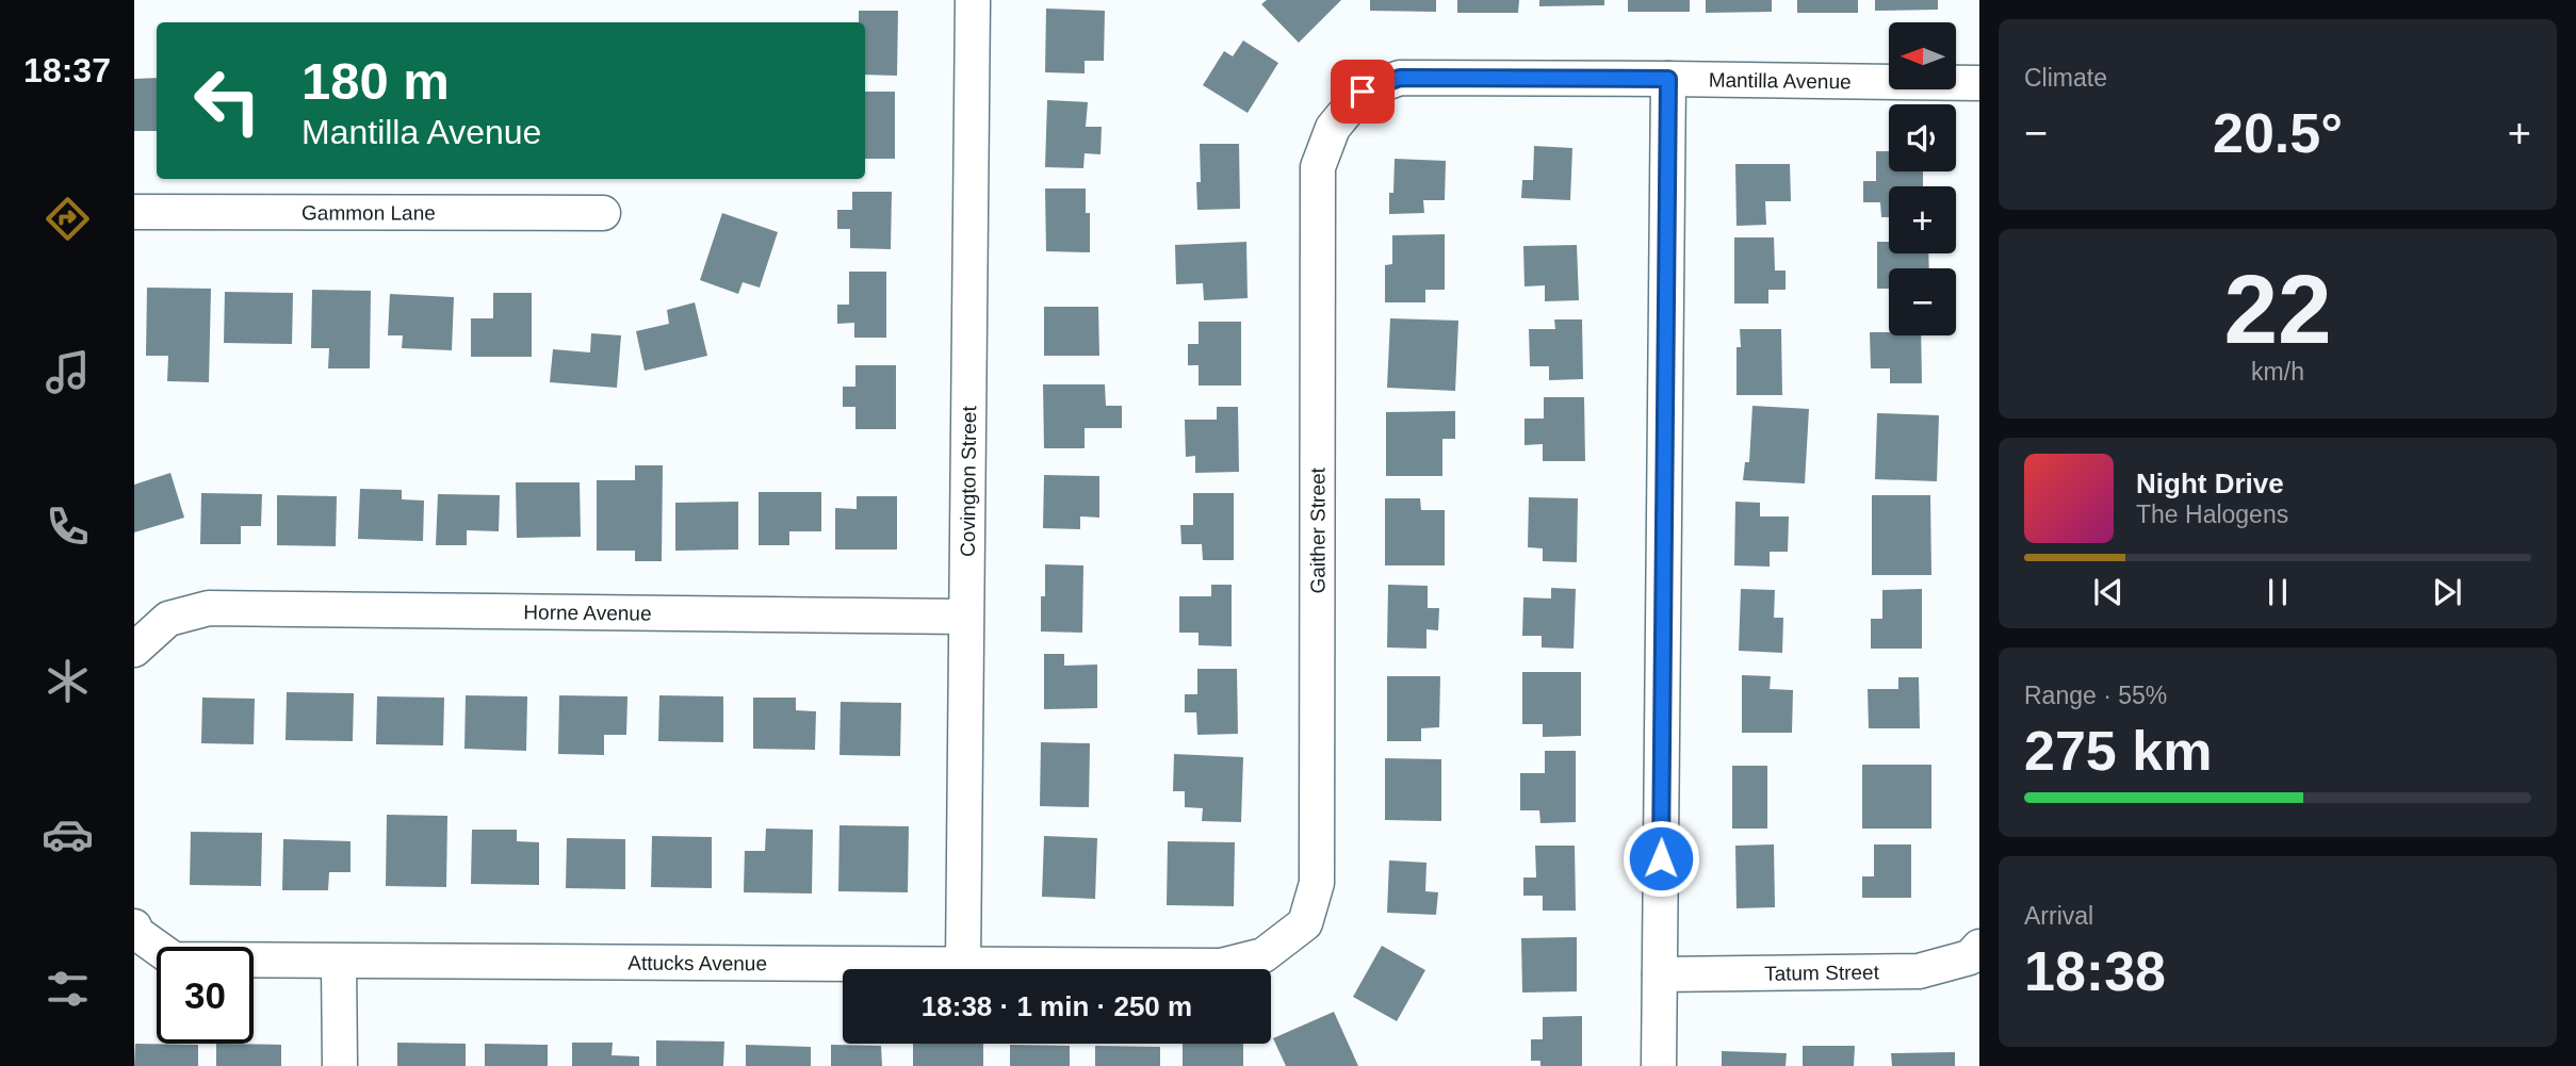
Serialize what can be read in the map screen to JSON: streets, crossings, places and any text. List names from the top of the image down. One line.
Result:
{"streets":{"street":["Mantilla Avenue","Gammon Lane","Covington Street","Gaither Street","Horne Avenue","Attucks Avenue","Tatum Street"]},"crossings":[["Mantilla Avenue","Gaither Street"],["Covington Street","Horne Avenue"],["Covington Street","Attucks Avenue"],["Gaither Street","Attucks Avenue"]],"north":"left","page":{"tabs":"18:37","tile":["Climate",["22","km/h"],["Range · 55%","275 km"],["Arrival","18:38"]],"map_buttons":["+","−"],"turn":["180 m","Mantilla Avenue"],"heat":["−","20.5°","+"],"song":["Night Drive","The Halogens"],"limit":"30","trip":"18:38 · 1 min · 250 m"}}
